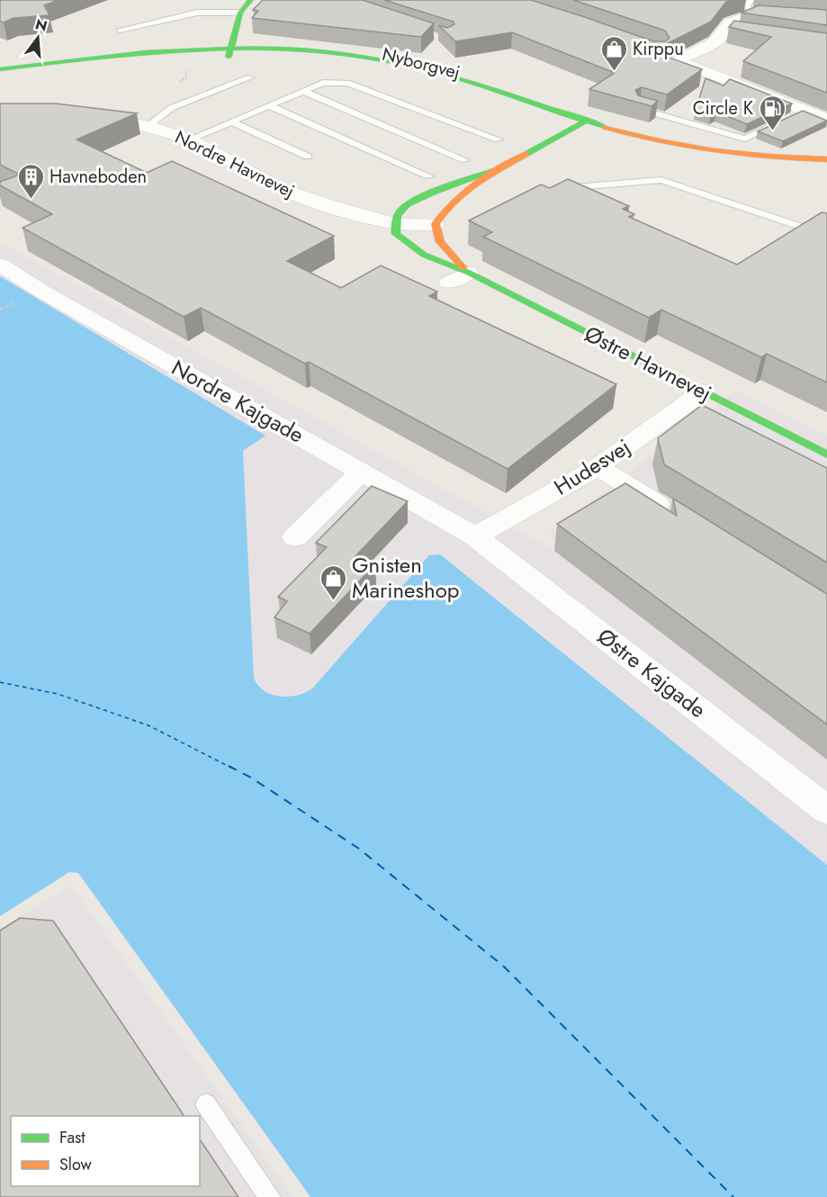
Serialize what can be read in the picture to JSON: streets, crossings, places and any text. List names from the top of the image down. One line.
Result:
{"streets":{"street":["Nyborgvej","Nordre Havnevej","Østre Havnevej","Nordre Kajgade","Hudesvej","Østre Kajgade"]},"crossings":[["Nordre Havnevej","Østre Havnevej"],["Østre Havnevej","Hudesvej"],["Nordre Kajgade","Hudesvej"],["Nordre Kajgade","Østre Kajgade"],["Hudesvej","Østre Kajgade"]],"places":{"shop":["Kirppu","Gnisten Marineshop"],"fuel station":["Circle K"],"building":["Havneboden"]},"legend":["Fast","Slow"],"north":"top"}
